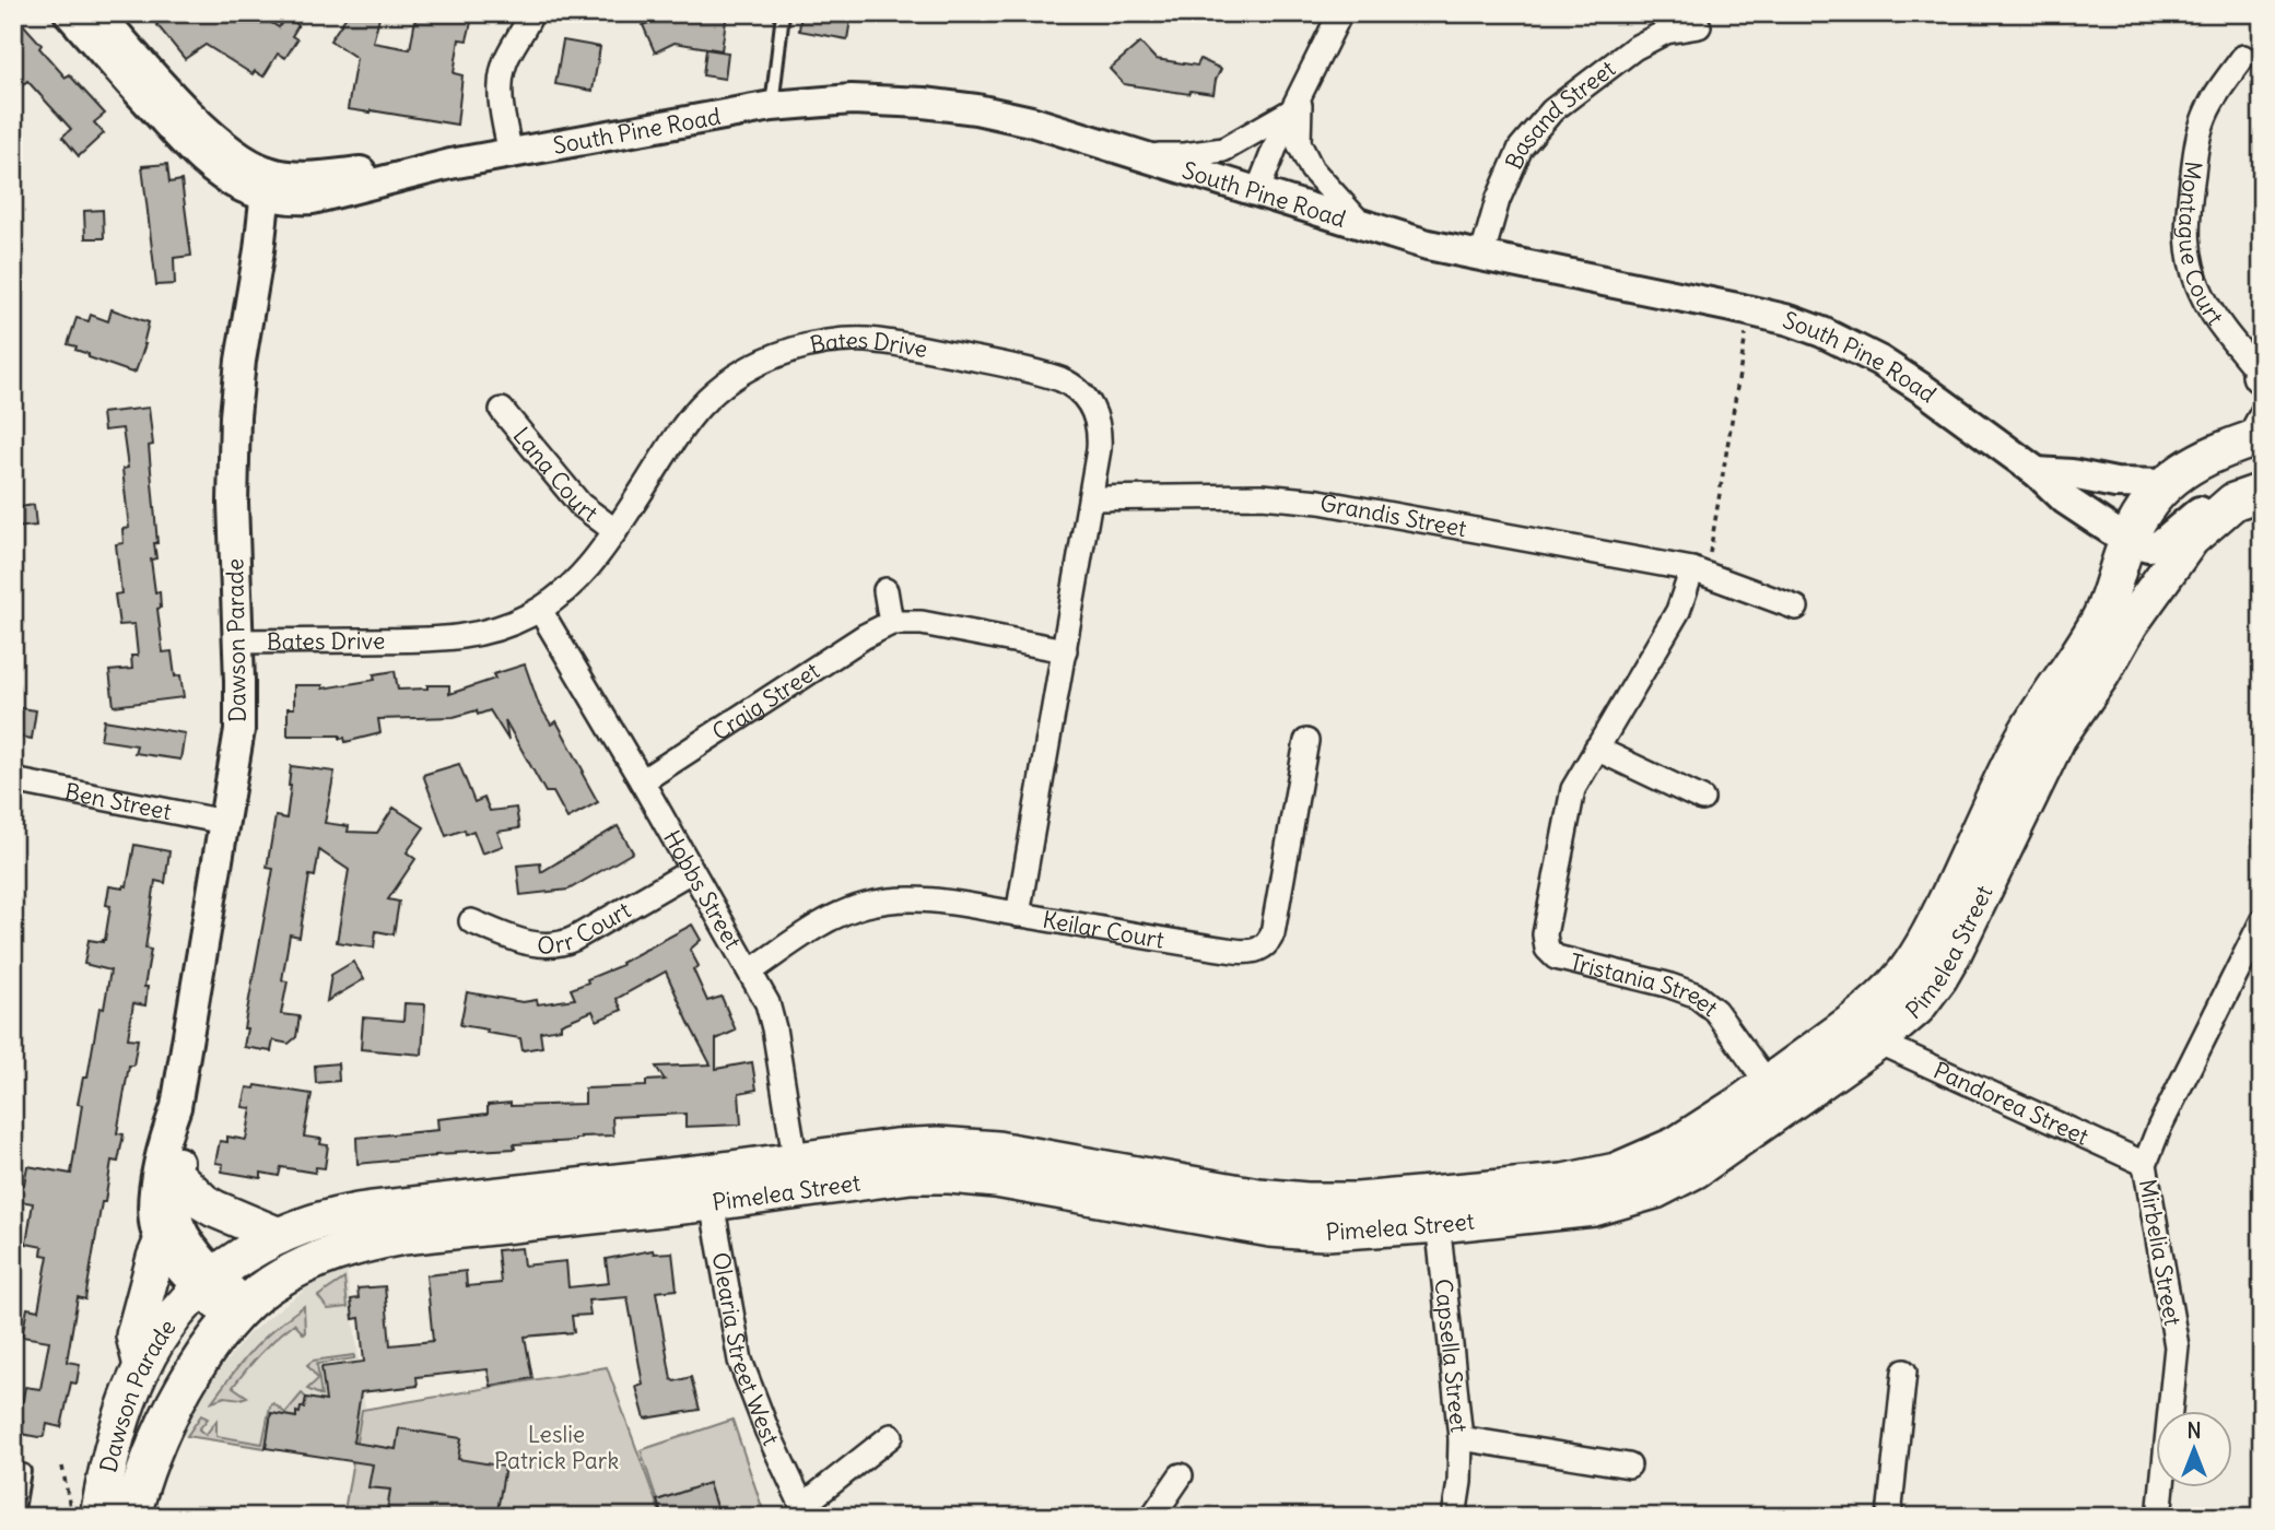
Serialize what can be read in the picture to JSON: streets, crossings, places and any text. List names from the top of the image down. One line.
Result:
{"streets":{"main road":["Dawson Parade","Pimelea Street"],"street":["Basand Street","South Pine Road","Montague Court","Bates Drive","Lana Court","Grandis Street","Craig Street","Ben Street","Hobbs Street","Orr Court","Keilar Court","Tristania Street","Pandorea Street","Mirbelia Street","Olearia Street West","Capsella Street"]},"crossings":[["Basand Street","South Pine Road"],["South Pine Road","Dawson Parade"],["South Pine Road","Pimelea Street"],["Bates Drive","Lana Court"],["Bates Drive","Grandis Street"],["Bates Drive","Dawson Parade"],["Bates Drive","Craig Street"],["Bates Drive","Hobbs Street"],["Bates Drive","Keilar Court"],["Grandis Street","Tristania Street"],["Dawson Parade","Ben Street"],["Dawson Parade","Pimelea Street"],["Craig Street","Hobbs Street"],["Hobbs Street","Orr Court"],["Hobbs Street","Keilar Court"],["Hobbs Street","Pimelea Street"],["Pimelea Street","Tristania Street"],["Pimelea Street","Pandorea Street"],["Pimelea Street","Olearia Street West"],["Pimelea Street","Capsella Street"],["Pandorea Street","Mirbelia Street"]],"parks":["Leslie Patrick Park"],"north":"top"}
